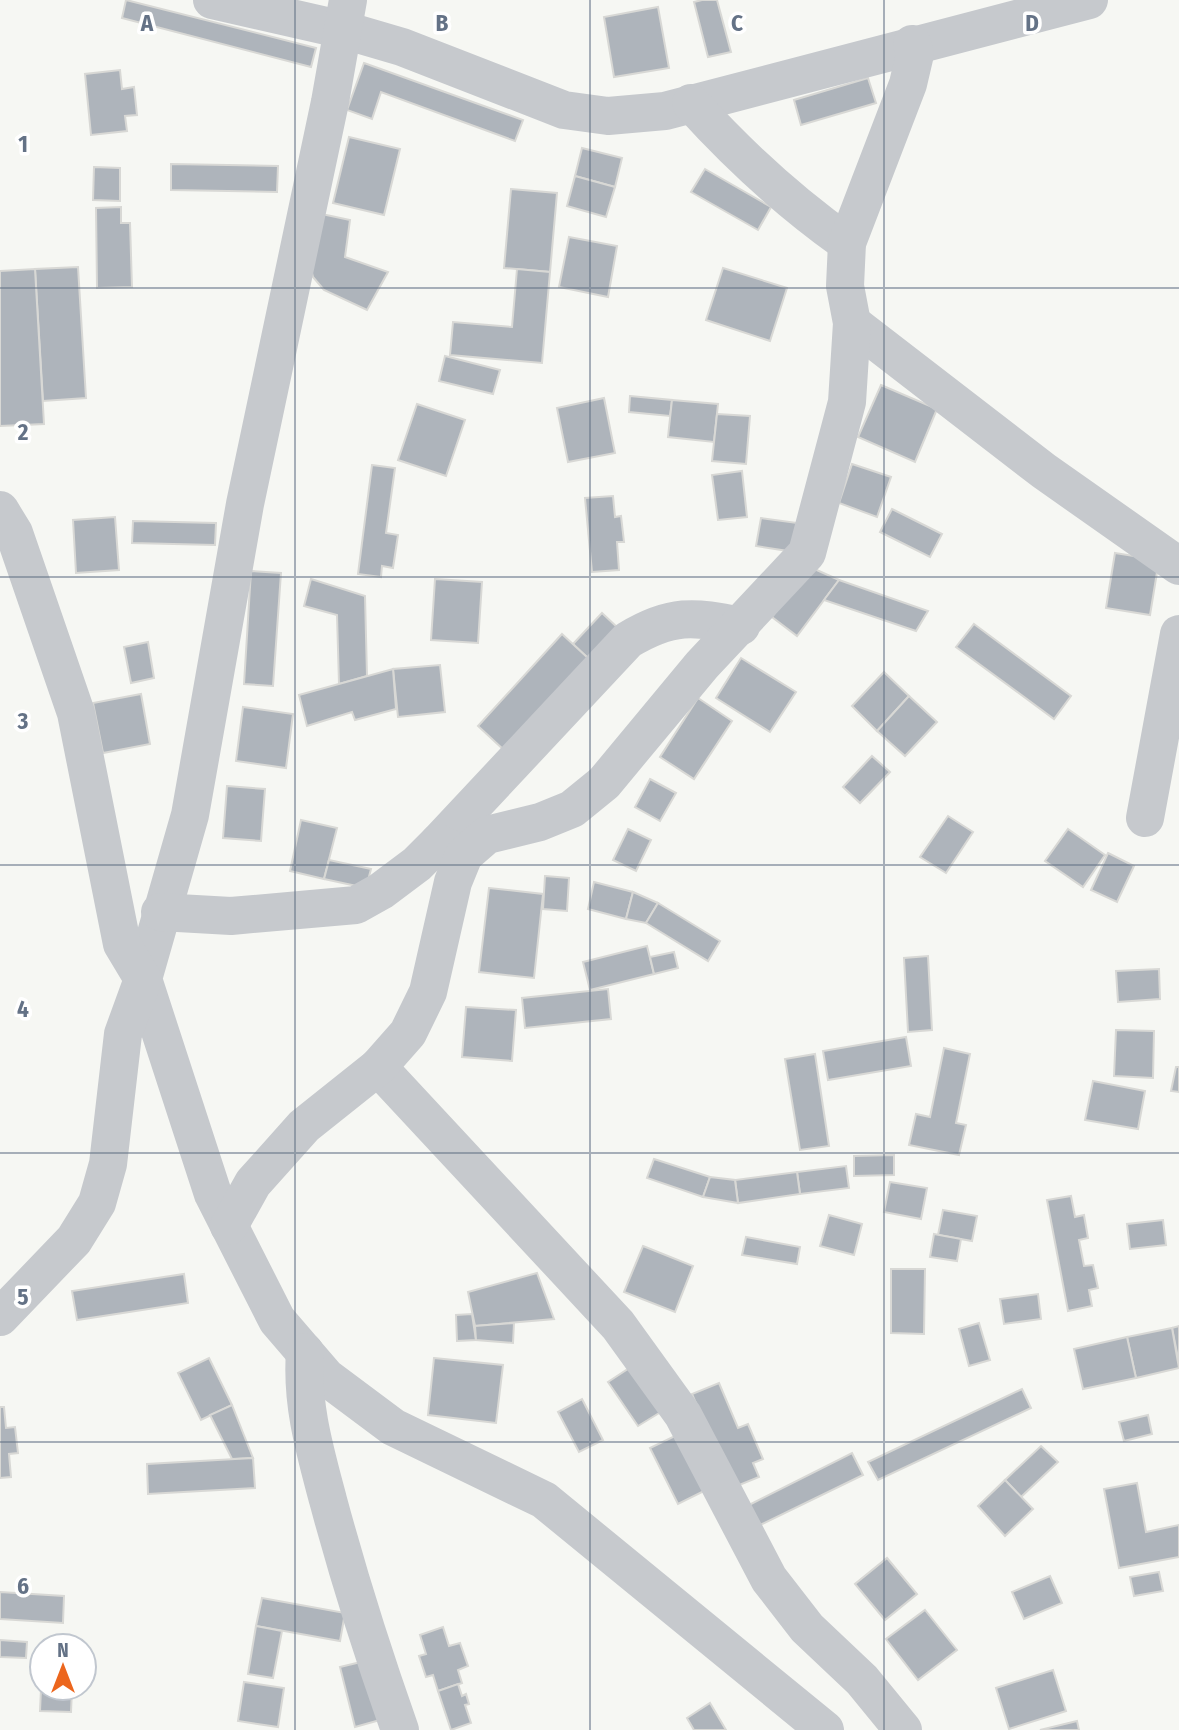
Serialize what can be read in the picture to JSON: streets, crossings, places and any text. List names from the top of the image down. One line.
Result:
{"north":"top","grid":{"columns":["A","B","C","D"],"rows":["1","2","3","4","5","6"]}}
